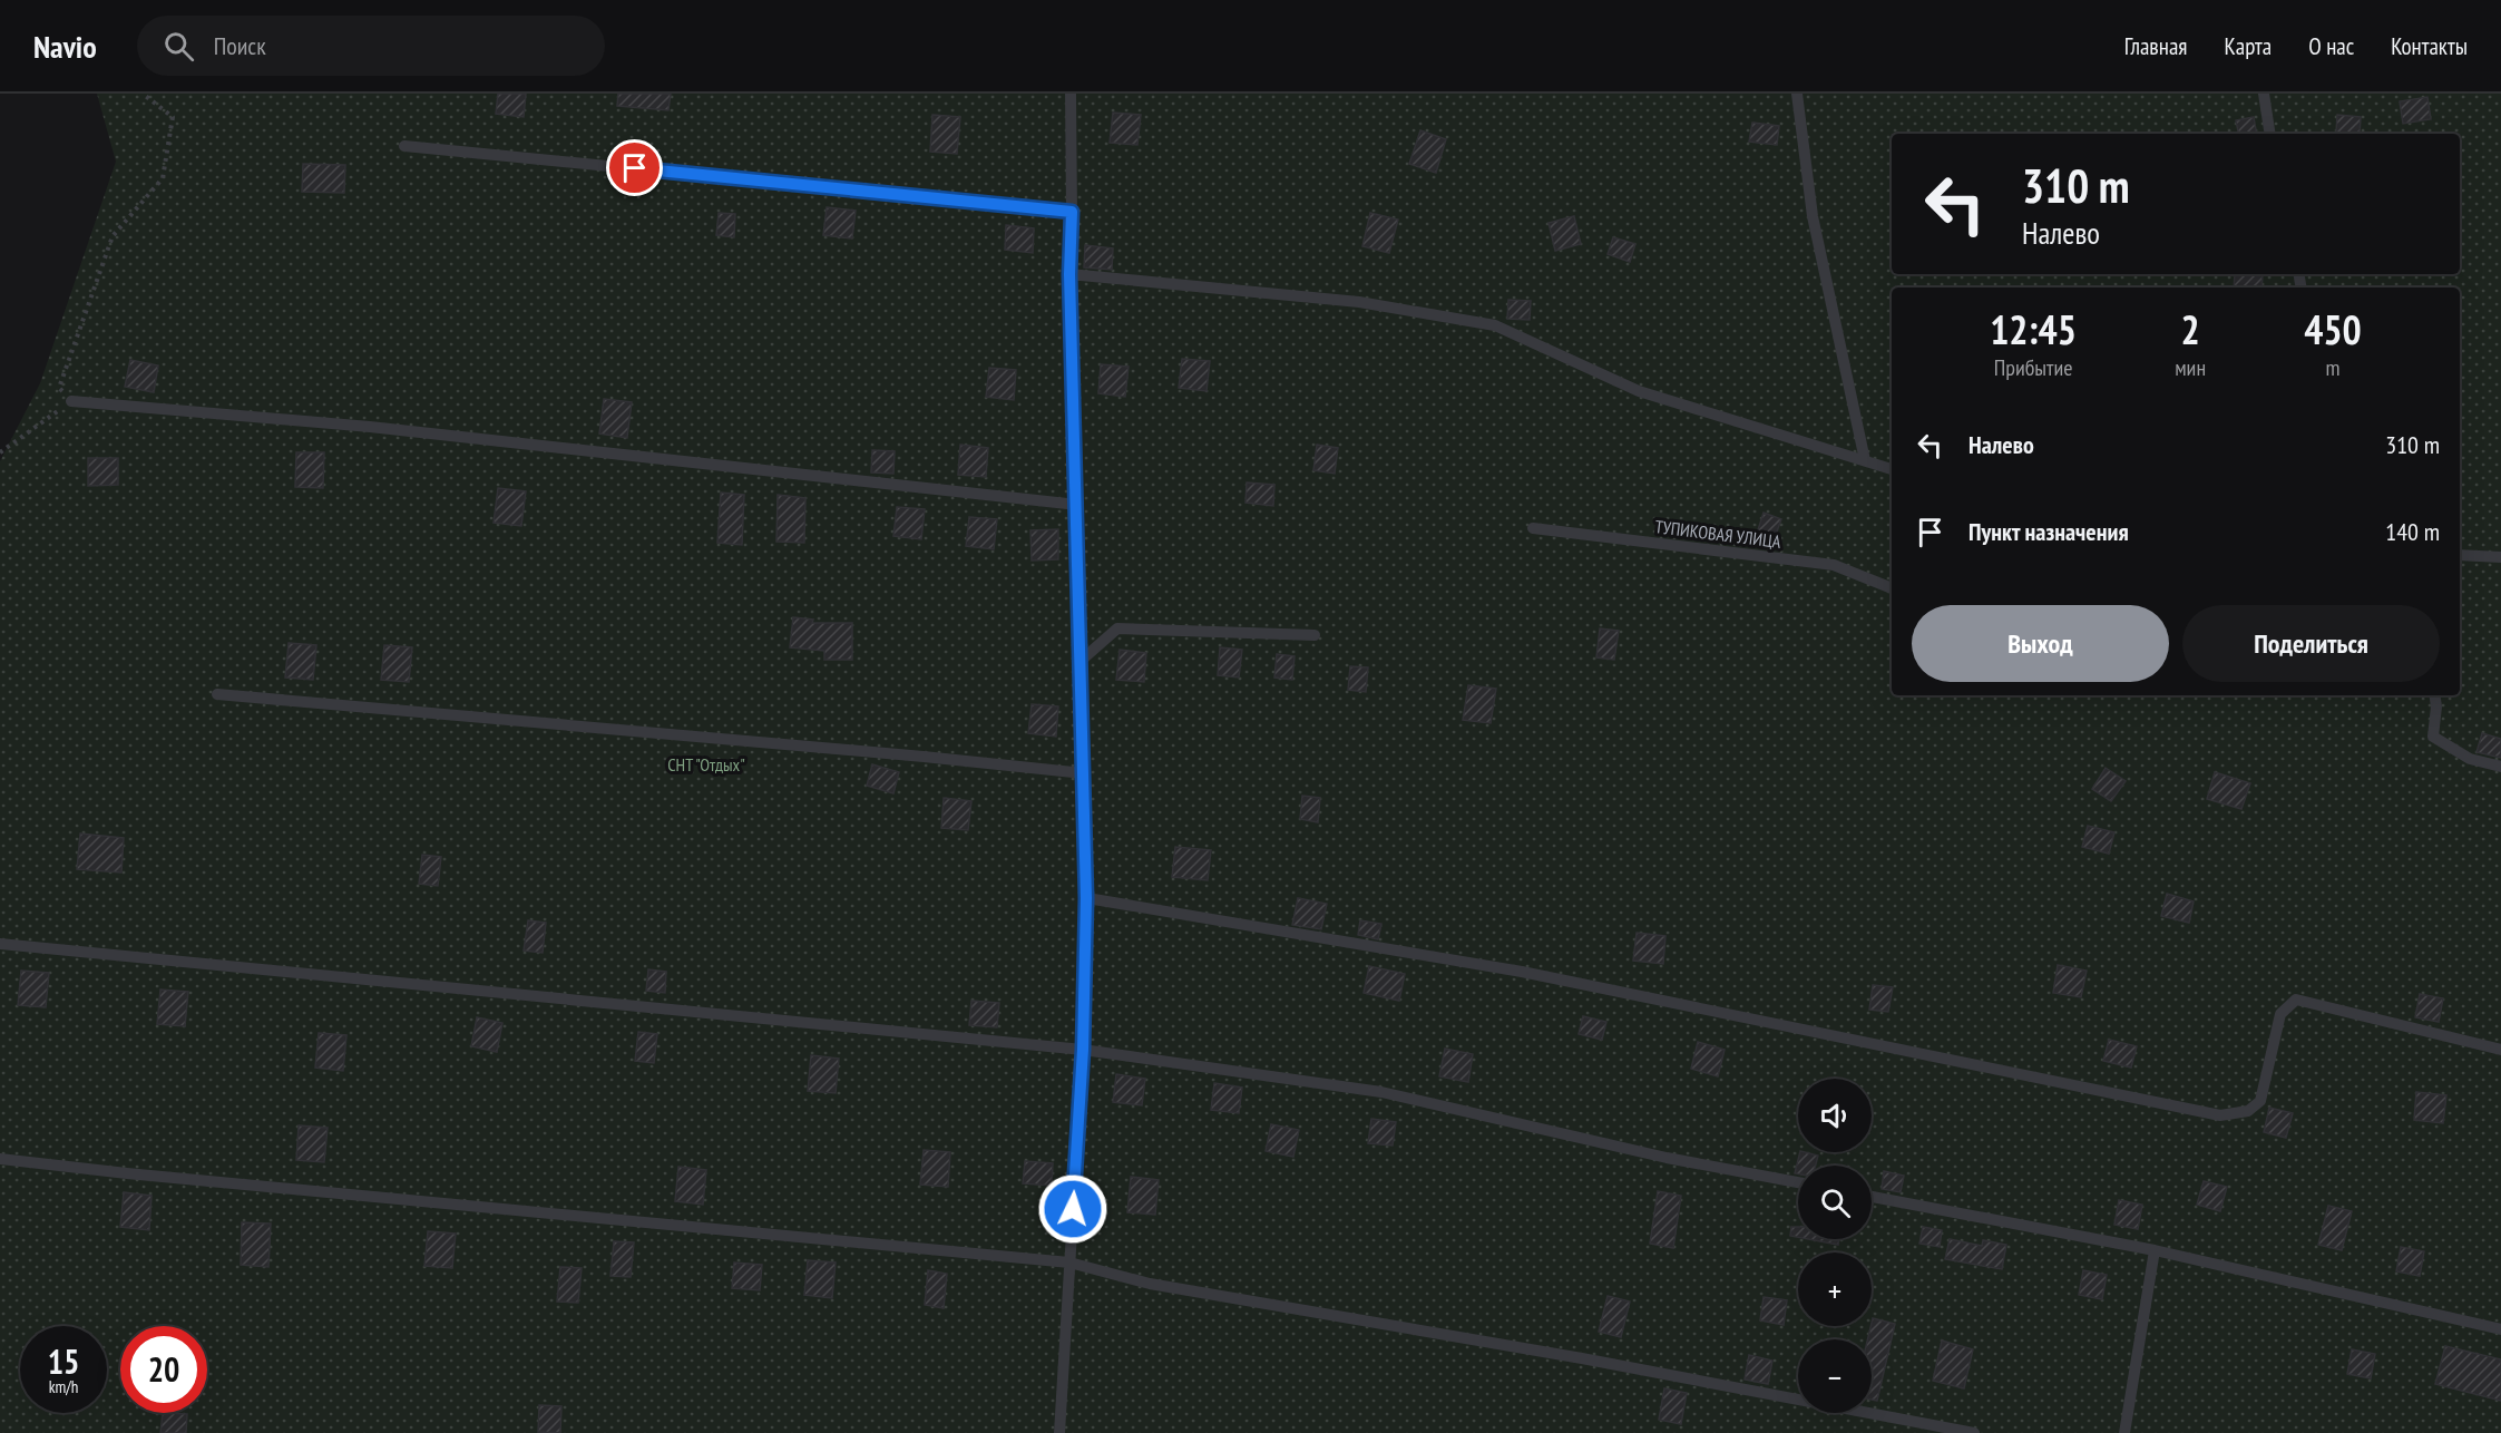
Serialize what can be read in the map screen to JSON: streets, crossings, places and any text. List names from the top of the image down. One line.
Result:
{"streets":{"lane":["ТУПИКОВАЯ УЛИЦА"]},"parks":["СНТ \"Отдых\""],"page":{"header":"Navio","search":"Поиск","nav":["Главная","Карта","О нас","Контакты"],"turn":["310 m","Налево"],"eta":["12:45","Прибытие","2","мин","450","m"],"list":[{"name":"Налево","value":"310 m"},{"name":"Пункт назначения","value":"140 m"}],"buttons":["Выход","Поделиться"],"map_buttons":["+","−"],"speed":"15 km/h","limit":"20"}}
